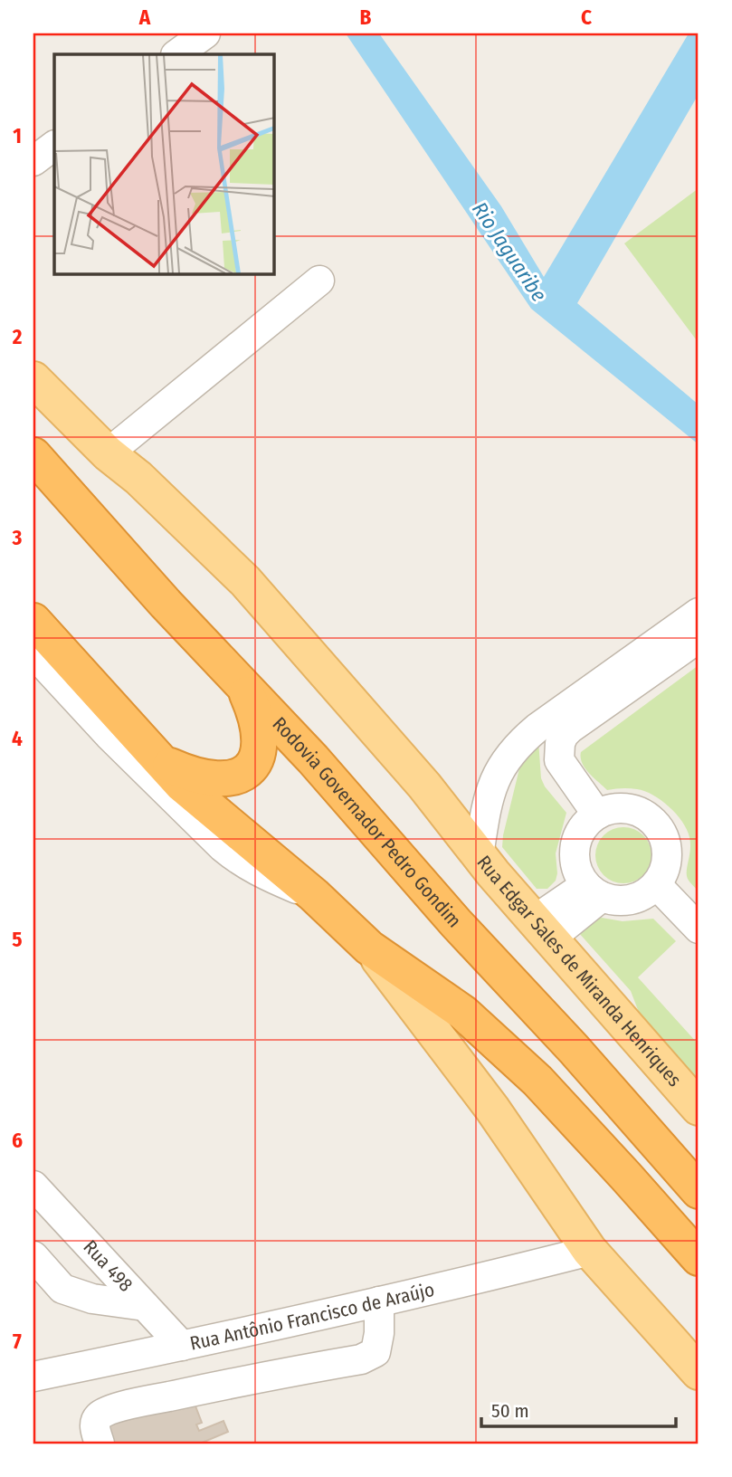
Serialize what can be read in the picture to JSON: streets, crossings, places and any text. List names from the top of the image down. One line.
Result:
{"streets":{"highway":["Rodovia Governador Pedro Gondim"],"main road":["Rua Edgar Sales de Miranda Henriques"],"street":["Rua 498","Rua Antônio Francisco de Araújo"]},"crossings":[["Rua 498","Rua Antônio Francisco de Araújo"]],"water":["Rio Jaguaribe"],"scale_bar":"50 m","grid":{"columns":["A","B","C"],"rows":["1","2","3","4","5","6","7"]}}
